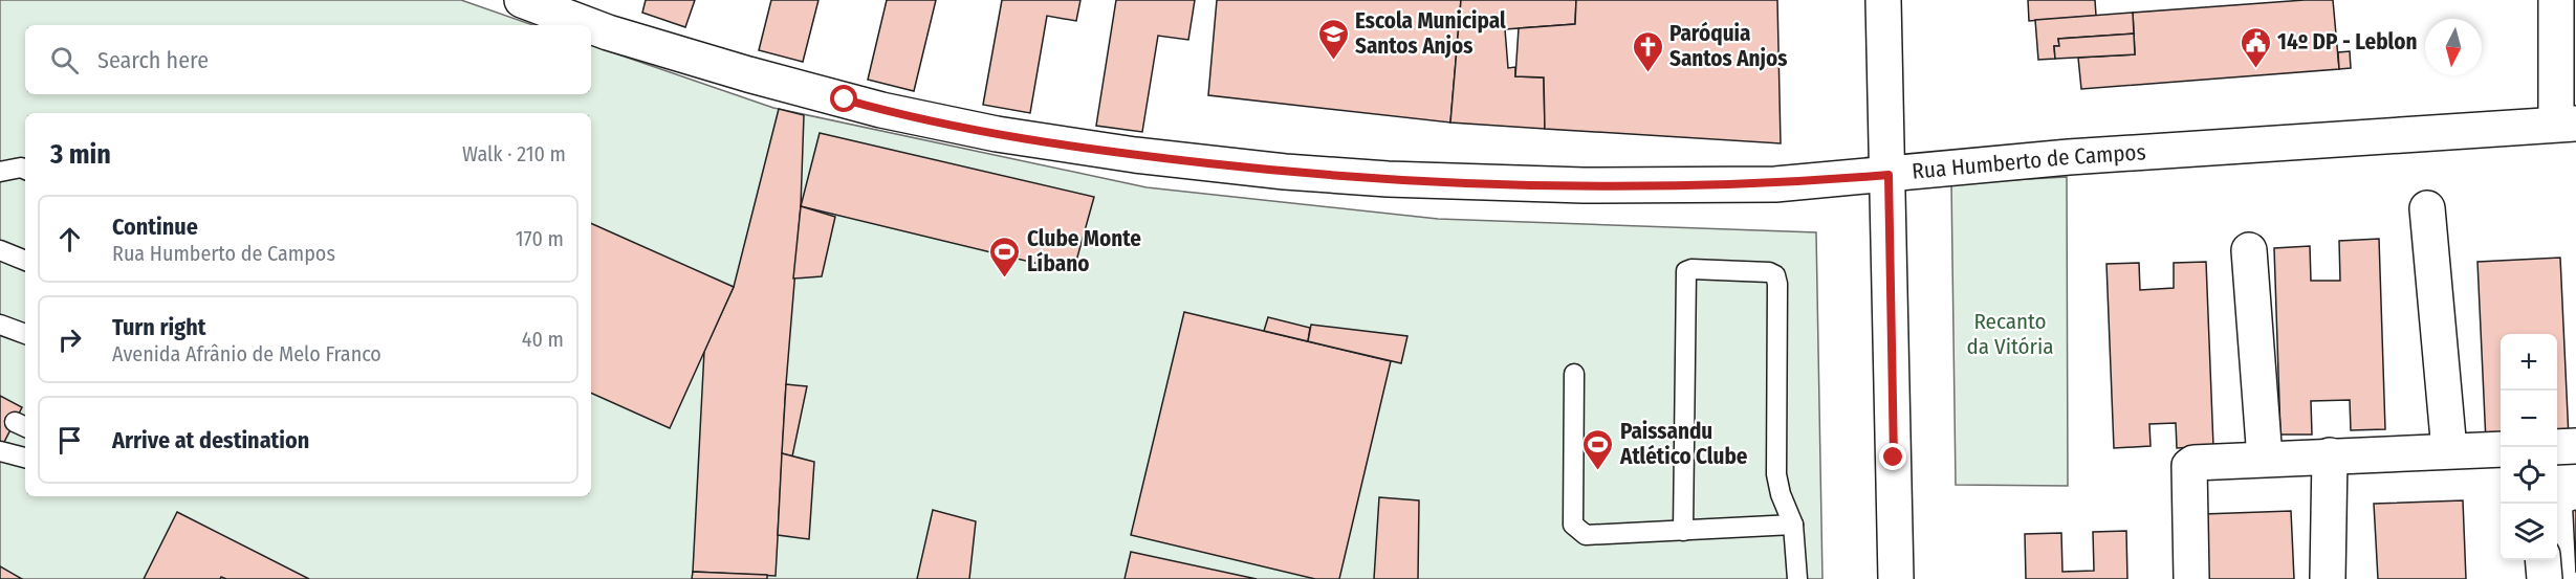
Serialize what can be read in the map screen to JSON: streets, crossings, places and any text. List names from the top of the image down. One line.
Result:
{"streets":{"street":["Rua Humberto de Campos"]},"parks":["Recanto da Vitória"],"places":{"school or university":["Escola Municipal Santos Anjos"],"public building":["14º DP - Leblon"],"church":["Paróquia Santos Anjos"],"sports":["Clube Monte Líbano","Paissandu Atlético Clube"]},"north":"bottom","page":{"search":"Search here","heading":["3 min","Walk · 210 m"],"list":[["Continue","Rua Humberto de Campos","170 m"],["Turn right","Avenida Afrânio de Melo Franco","40 m"],"Arrive at destination"],"map_buttons":["+","−"]}}
